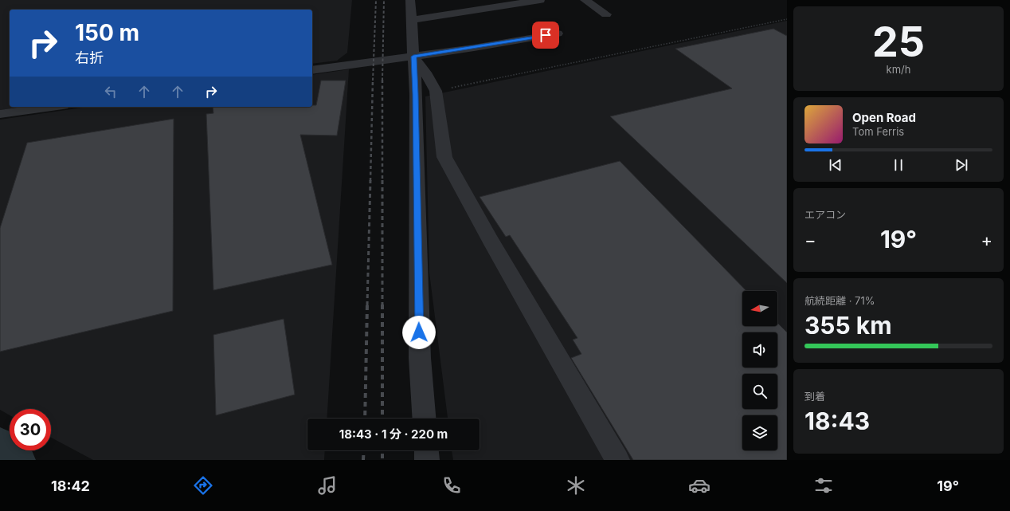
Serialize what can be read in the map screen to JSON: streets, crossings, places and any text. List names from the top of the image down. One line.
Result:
{"north":"left","page":{"tile":[["25","km/h"],"エアコン",["航続距離 · 71%","355 km"],["到着","18:43"]],"turn":["150 m","右折"],"song":["Open Road","Tom Ferris"],"heat":["−","19°","+"],"limit":"30","trip":"18:43 · 1 分 · 220 m","tabs":["18:42","19°"]}}
